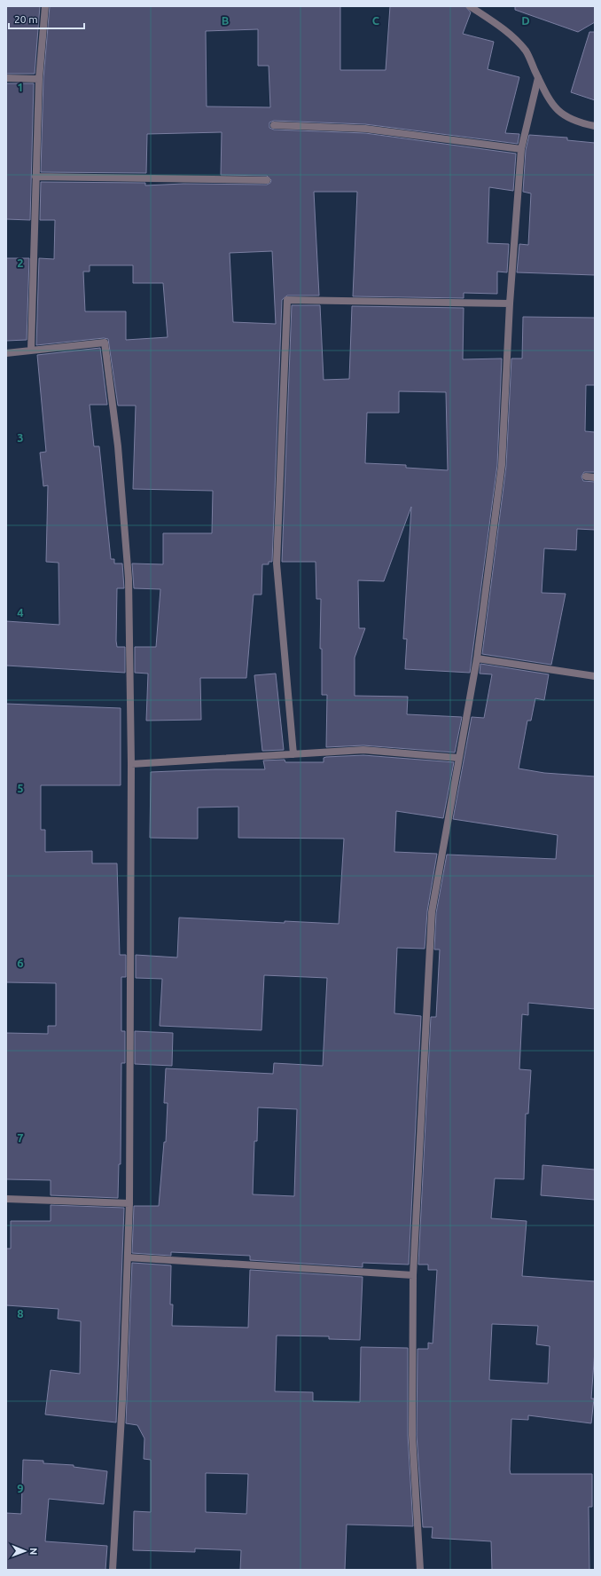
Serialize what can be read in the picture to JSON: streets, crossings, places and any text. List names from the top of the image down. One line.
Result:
{"scale_bar":"20 m","north":"right","grid":{"columns":["B","C","D"],"rows":["1","2","3","4","5","6","7","8","9"]}}
